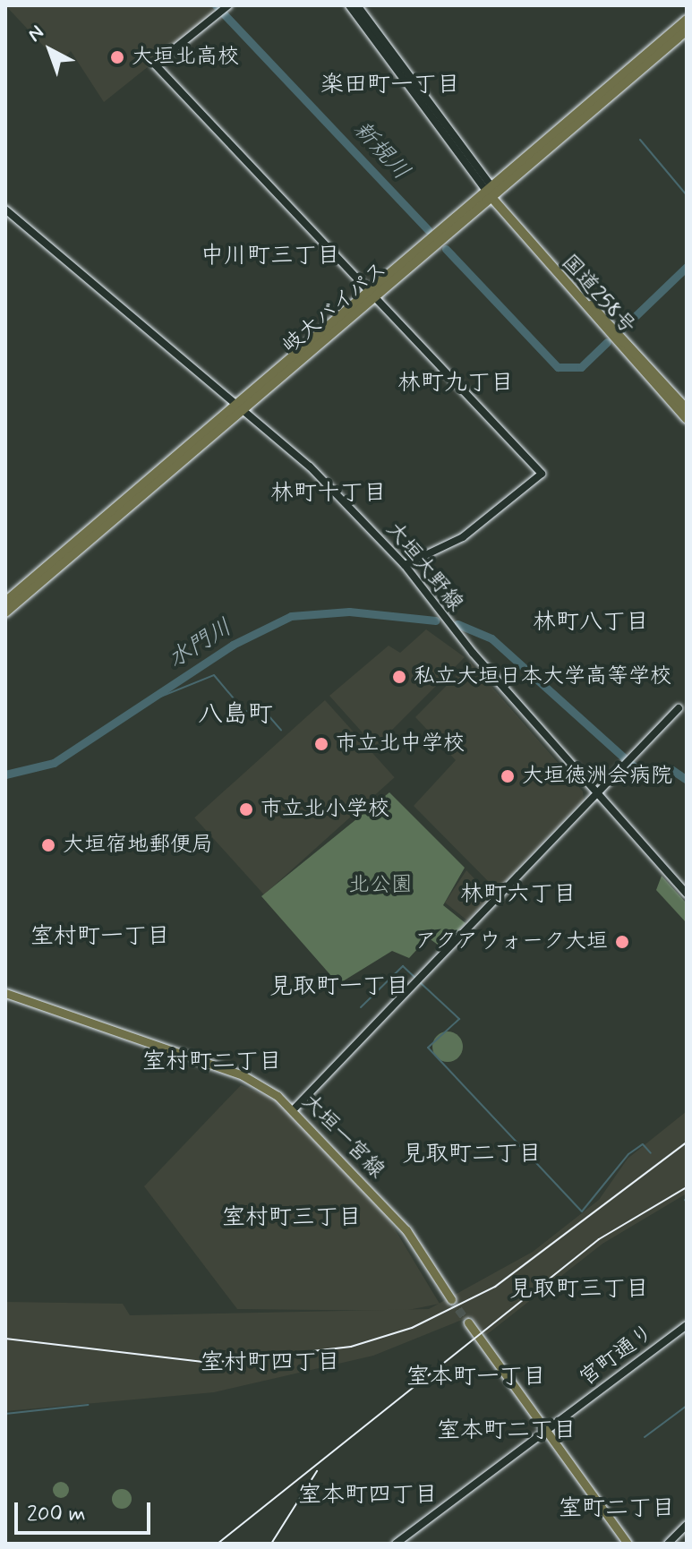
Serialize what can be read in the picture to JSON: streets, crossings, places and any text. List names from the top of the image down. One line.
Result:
{"streets":{"highway":["国道258号","岐大バイパス"],"main road":["大垣一宮線"],"street":["大垣大野線","宮町通り"]},"crossings":[["国道258号","岐大バイパス"],["岐大バイパス","大垣大野線"]],"districts":["楽田町一丁目","中川町三丁目","林町九丁目","林町十丁目","林町八丁目","八島町","林町六丁目","室村町一丁目","見取町一丁目","室村町二丁目","見取町二丁目","室村町三丁目","見取町三丁目","室村町四丁目","室本町一丁目","室本町二丁目","室本町四丁目","室町二丁目"],"water":["新規川","水門川"],"parks":["北公園"],"places":["大垣北高校","私立大垣日本大学高等学校","市立北中学校","大垣徳洲会病院","市立北小学校","大垣宿地郵便局","アクアウォーク大垣"],"scale_bar":"200 m","north":"top left"}
